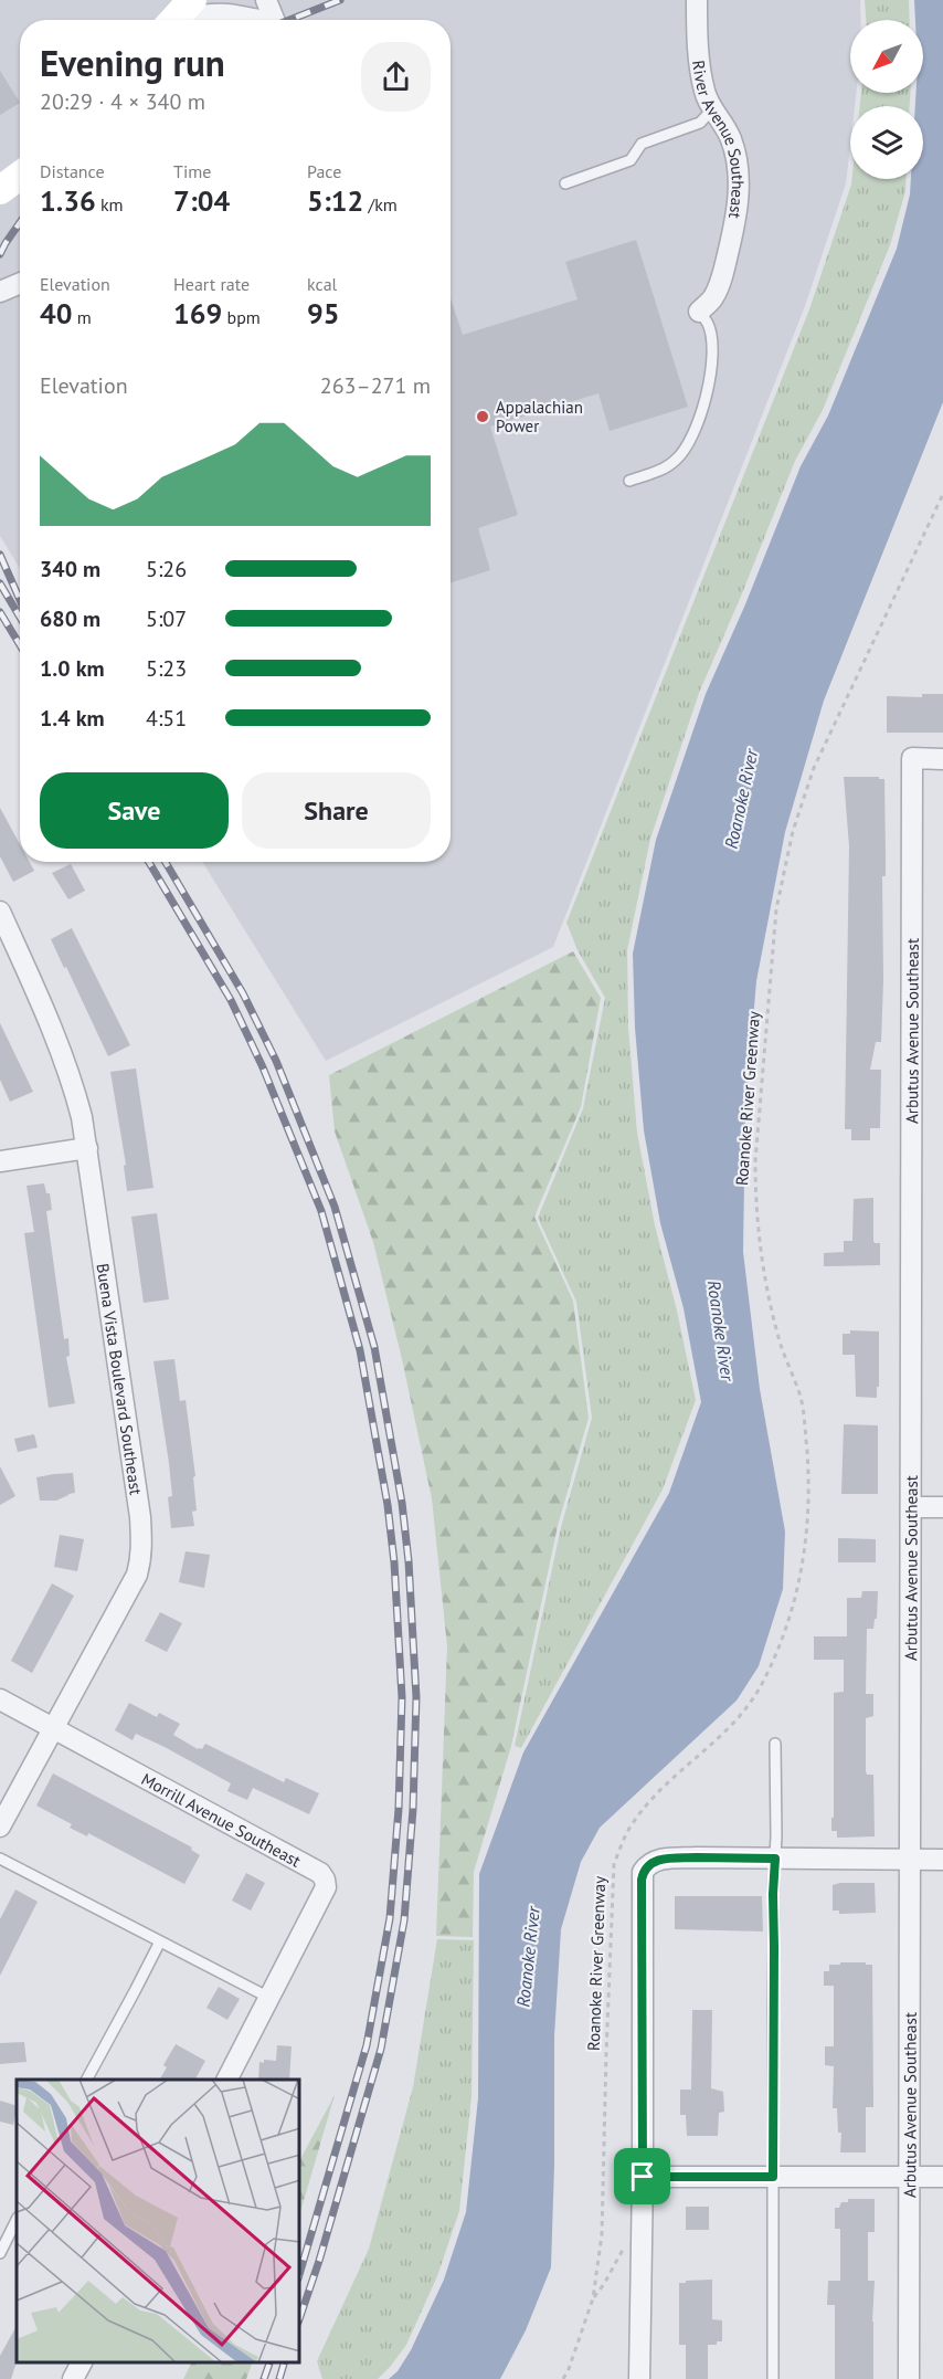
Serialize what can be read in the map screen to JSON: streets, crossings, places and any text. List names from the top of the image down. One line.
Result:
{"streets":{"street":["River Avenue Southeast","Arbutus Avenue Southeast","Buena Vista Boulevard Southeast","Morrill Avenue Southeast"],"path":["Roanoke River Greenway"]},"crossings":[["Buena Vista Boulevard Southeast","Morrill Avenue Southeast"]],"water":["Roanoke River"],"places":["Appalachian Power"],"north":"bottom left","page":{"heading":["Evening run","20:29 · 4 × 340 m"],"stats":[["Distance","1.36 km"],["Time","7:04"],["Pace","5:12 /km"],["Elevation","40 m"],["Heart rate","169 bpm"],["kcal","95"]],"chart":["Elevation","263–271 m"],"list":[{"name":"340 m","note":"5:26"},{"name":"680 m","note":"5:07"},{"name":"1.0 km","note":"5:23"},{"name":"1.4 km","note":"4:51"}],"buttons":["Save","Share"]}}
